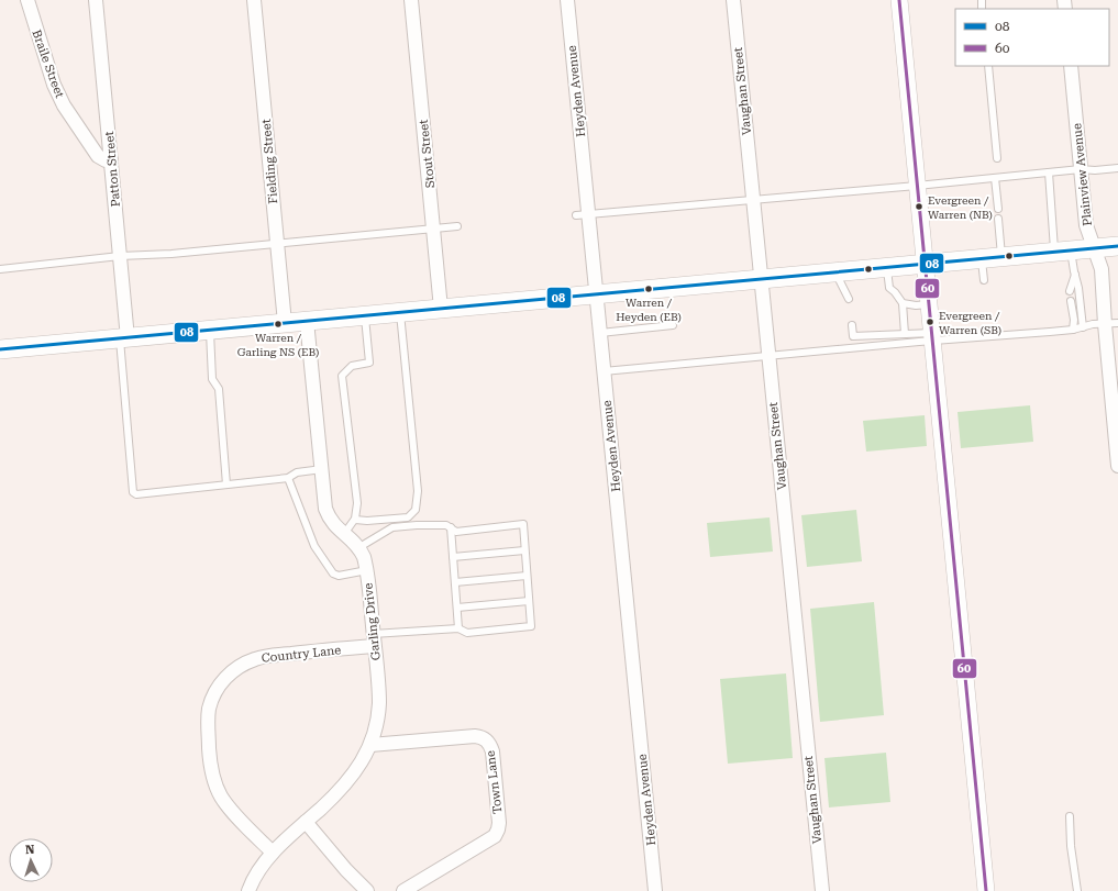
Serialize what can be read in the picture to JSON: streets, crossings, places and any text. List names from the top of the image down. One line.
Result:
{"streets":{"street":["Braile Street","Heyden Avenue","Vaughan Street","Stout Street","Fielding Street","Patton Street","Plainview Avenue","Garling Drive","Country Lane","Town Lane"]},"crossings":[["Braile Street","Patton Street"],["Garling Drive","Country Lane"],["Garling Drive","Town Lane"]],"places":["Evergreen / Warren (NB)","Warren / Heyden (EB)","Evergreen / Warren (SB)","Warren / Garling NS (EB)"],"lines":["transit line 60","transit line 08"],"legend":["08","60"],"north":"top"}
